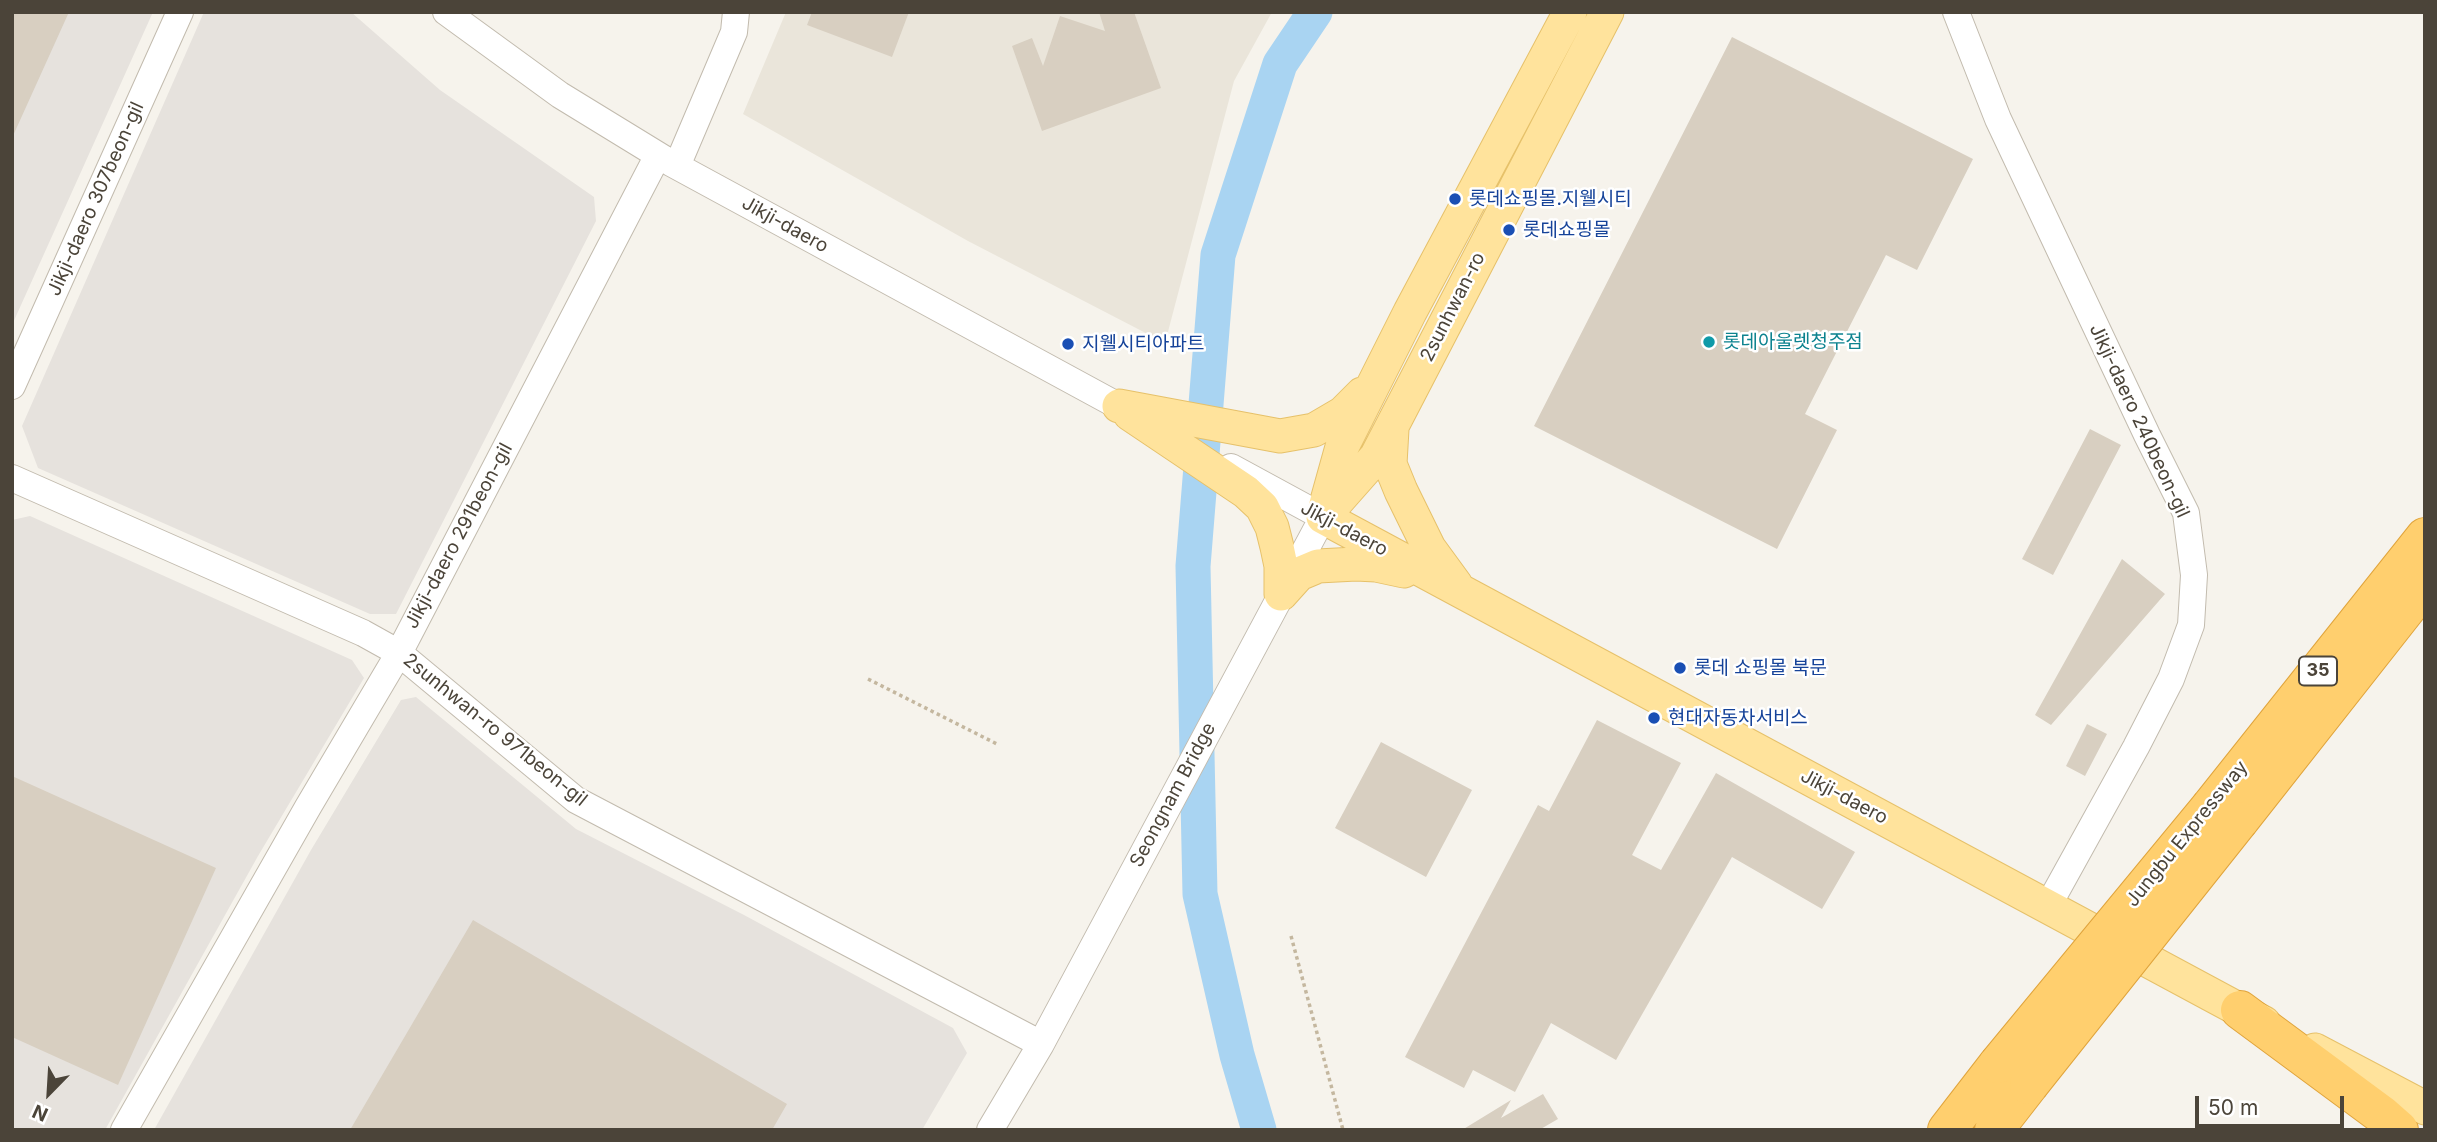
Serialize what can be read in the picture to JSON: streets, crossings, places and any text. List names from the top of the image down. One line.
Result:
{"streets":{"highway":["35","Jungbu Expressway"],"main road":["Jikji-daero","2sunhwan-ro"],"street":["Jikji-daero 307beon-gil","Jikji-daero 240beon-gil","Jikji-daero 291beon-gil","2sunhwan-ro 971beon-gil","Seongnam Bridge"]},"crossings":[["Jikji-daero","2sunhwan-ro"],["Jikji-daero","Jikji-daero 240beon-gil"],["Jikji-daero","Jikji-daero 291beon-gil"],["2sunhwan-ro","Seongnam Bridge"],["Jikji-daero 291beon-gil","2sunhwan-ro 971beon-gil"],["2sunhwan-ro 971beon-gil","Seongnam Bridge"]],"places":["롯데쇼핑몰.지웰시티","롯데쇼핑몰","롯데아울렛청주점","지웰시티아파트","롯데 쇼핑몰 북문","현대자동차서비스"],"scale_bar":"50 m","north":"bottom left"}
